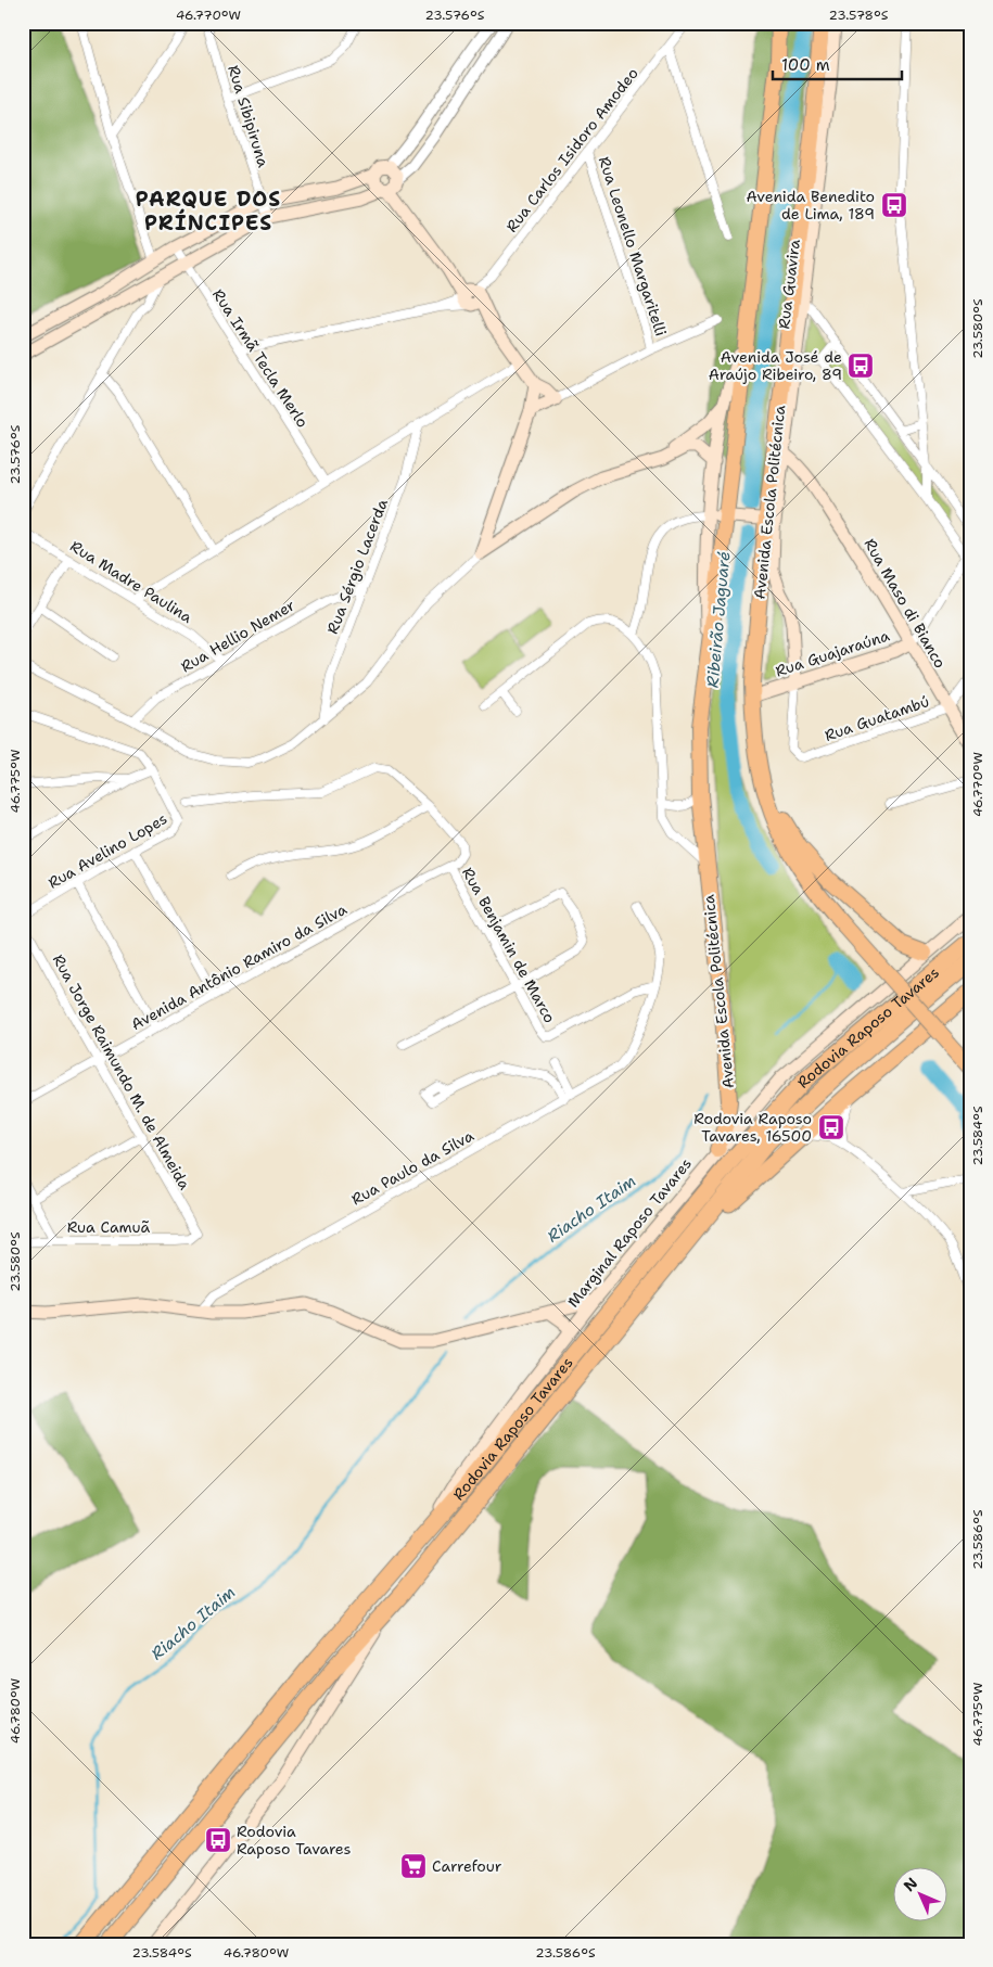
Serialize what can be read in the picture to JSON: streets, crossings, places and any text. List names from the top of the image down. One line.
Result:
{"streets":{"highway":["Avenida Escola Politécnica","Rodovia Raposo Tavares"],"main road":["Rua Guavira","Rua Maso di Bianco","Rua Guajaraúna","Marginal Raposo Tavares"],"street":["Rua Sibipiruna","Rua Carlos Isidoro Amodeo","Rua Leonello Margaritelli","Rua Irmã Tecla Merlo","Rua Sérgio Lacerda","Rua Madre Paulina","Rua Hellio Nemer","Rua Guatambú","Rua Avelino Lopes","Rua Benjamin de Marco","Avenida Antônio Ramiro da Silva","Rua Jorge Raimundo M. de Almeida","Rua Paulo da Silva","Rua Camuã"]},"crossings":[["Rua Carlos Isidoro Amodeo","Rua Leonello Margaritelli"],["Rua Carlos Isidoro Amodeo","Rua Irmã Tecla Merlo"],["Rua Guavira","Avenida Escola Politécnica"],["Rua Guavira","Rua Maso di Bianco"],["Rua Guavira","Rua Guajaraúna"],["Rua Guavira","Rua Guatambú"],["Avenida Escola Politécnica","Rua Guajaraúna"],["Avenida Escola Politécnica","Marginal Raposo Tavares"],["Rua Sérgio Lacerda","Rua Hellio Nemer"],["Rua Madre Paulina","Rua Hellio Nemer"],["Rua Maso di Bianco","Rua Guajaraúna"],["Rua Maso di Bianco","Rua Guatambú"],["Rua Benjamin de Marco","Avenida Antônio Ramiro da Silva"],["Rua Benjamin de Marco","Rua Paulo da Silva"],["Avenida Antônio Ramiro da Silva","Rua Jorge Raimundo M. de Almeida"],["Rodovia Raposo Tavares","Marginal Raposo Tavares"],["Rua Jorge Raimundo M. de Almeida","Rua Camuã"]],"districts":["PARQUE DOS PRÍNCIPES"],"water":["Ribeirão Jaguaré","Riacho Itaim"],"places":{"bus stop":["Avenida Benedito de Lima, 189","Avenida José de Araújo Ribeiro, 89","Rodovia Raposo Tavares, 16500","Rodovia Raposo Tavares"],"supermarket":["Carrefour"]},"scale_bar":"100 m","north":"top left","coordinates":["46.770°W","23.576°S","23.578°S","23.580°S","46.775°W","23.584°S","23.586°S","46.780°W"]}
